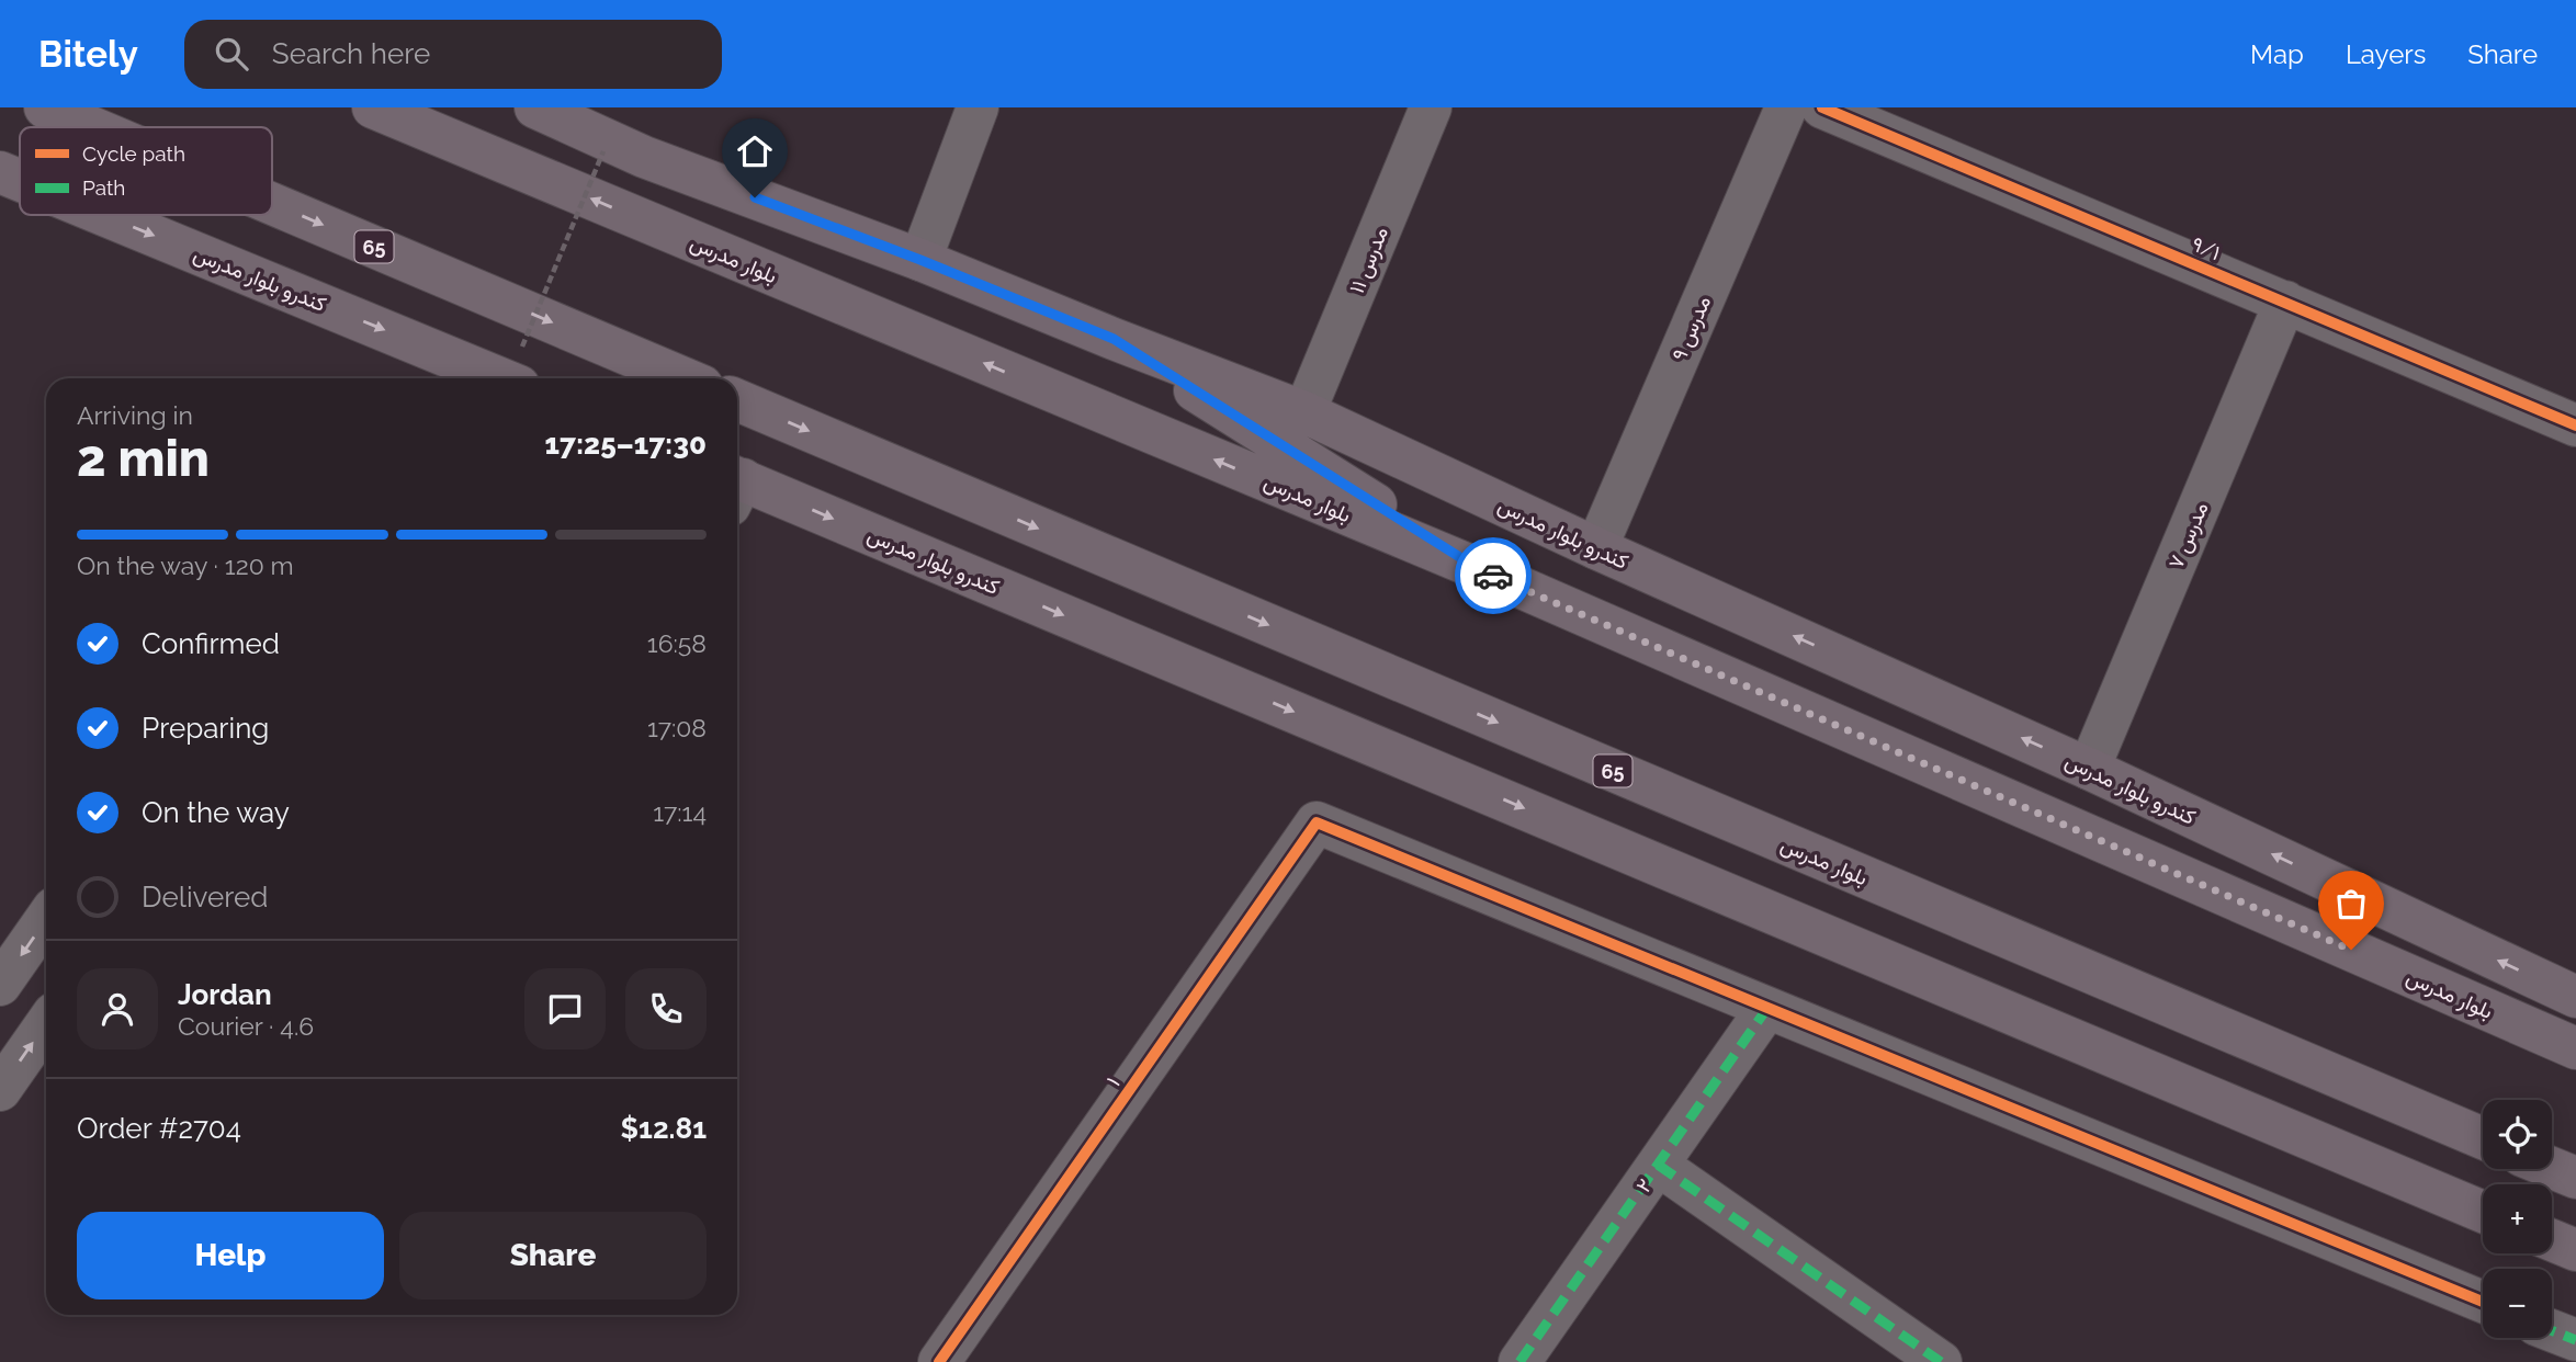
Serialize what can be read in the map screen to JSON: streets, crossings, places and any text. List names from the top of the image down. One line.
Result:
{"streets":{"main road":["65","بلوار مدرس","کندرو بلوار مدرس"],"street":["۹/۱","مدرس ۱۱","مدرس ۹","مدرس ۷","۱","۲"]},"crossings":[["۹/۱","مدرس ۷"],["مدرس ۱۱","کندرو بلوار مدرس"],["کندرو بلوار مدرس","مدرس ۹"],["کندرو بلوار مدرس","مدرس ۷"],["۱","۲"]],"legend":["Cycle path","Path"],"page":{"header":"Bitely","search":"Search here","nav":["Map","Layers","Share"],"heading":["2 min","Arriving in","17:25–17:30"],"panel":["Jordan","Courier · 4.6","Order #2704","$12.81"],"bar":"On the way · 120 m","list":[["Confirmed","16:58"],["Preparing","17:08"],["On the way","17:14"],"Delivered"],"map_buttons":["+","−"],"buttons":["Help","Share"]}}
